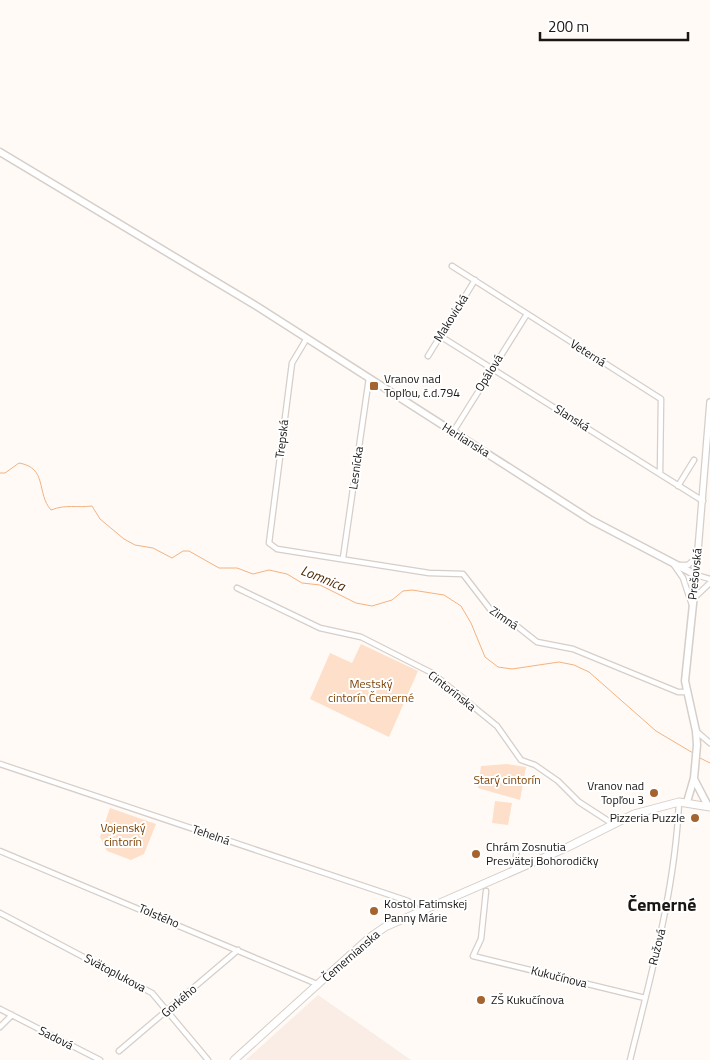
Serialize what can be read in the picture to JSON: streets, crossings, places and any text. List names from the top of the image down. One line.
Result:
{"streets":{"main road":["Herlianska","Prešovská","Čemernianska"],"street":["Makovická","Veterná","Opálová","Slanská","Trepská","Lesnícka","Zimná","Cintorínska","Tehelná","Tolstého","Ružová","Svätoplukova","Kukučínova","Gorkého","Sadová"]},"crossings":[["Makovická","Veterná"],["Makovická","Slanská"],["Veterná","Opálová"],["Veterná","Slanská"],["Opálová","Slanská"],["Opálová","Herlianska"],["Slanská","Prešovská"],["Trepská","Herlianska"],["Trepská","Zimná"],["Herlianska","Lesnícka"],["Herlianska","Prešovská"],["Lesnícka","Zimná"],["Prešovská","Zimná"],["Prešovská","Ružová"],["Prešovská","Čemernianska"],["Cintorínska","Čemernianska"],["Tehelná","Čemernianska"],["Tolstého","Čemernianska"],["Tolstého","Gorkého"],["Ružová","Čemernianska"],["Ružová","Kukučínova"],["Svätoplukova","Gorkého"]],"districts":["Čemerné"],"water":["Lomnica"],"parks":["Mestský cintorín Čemerné","Starý cintorín","Vojenský cintorín"],"places":{"transit":["Vranov nad Topľou, č.d.794"],"other":["Vranov nad Topľou 3","Pizzeria Puzzle","Chrám Zosnutia Presvätej Bohorodičky","Kostol Fatimskej Panny Márie","ZŠ Kukučínova"]},"scale_bar":"200 m"}
